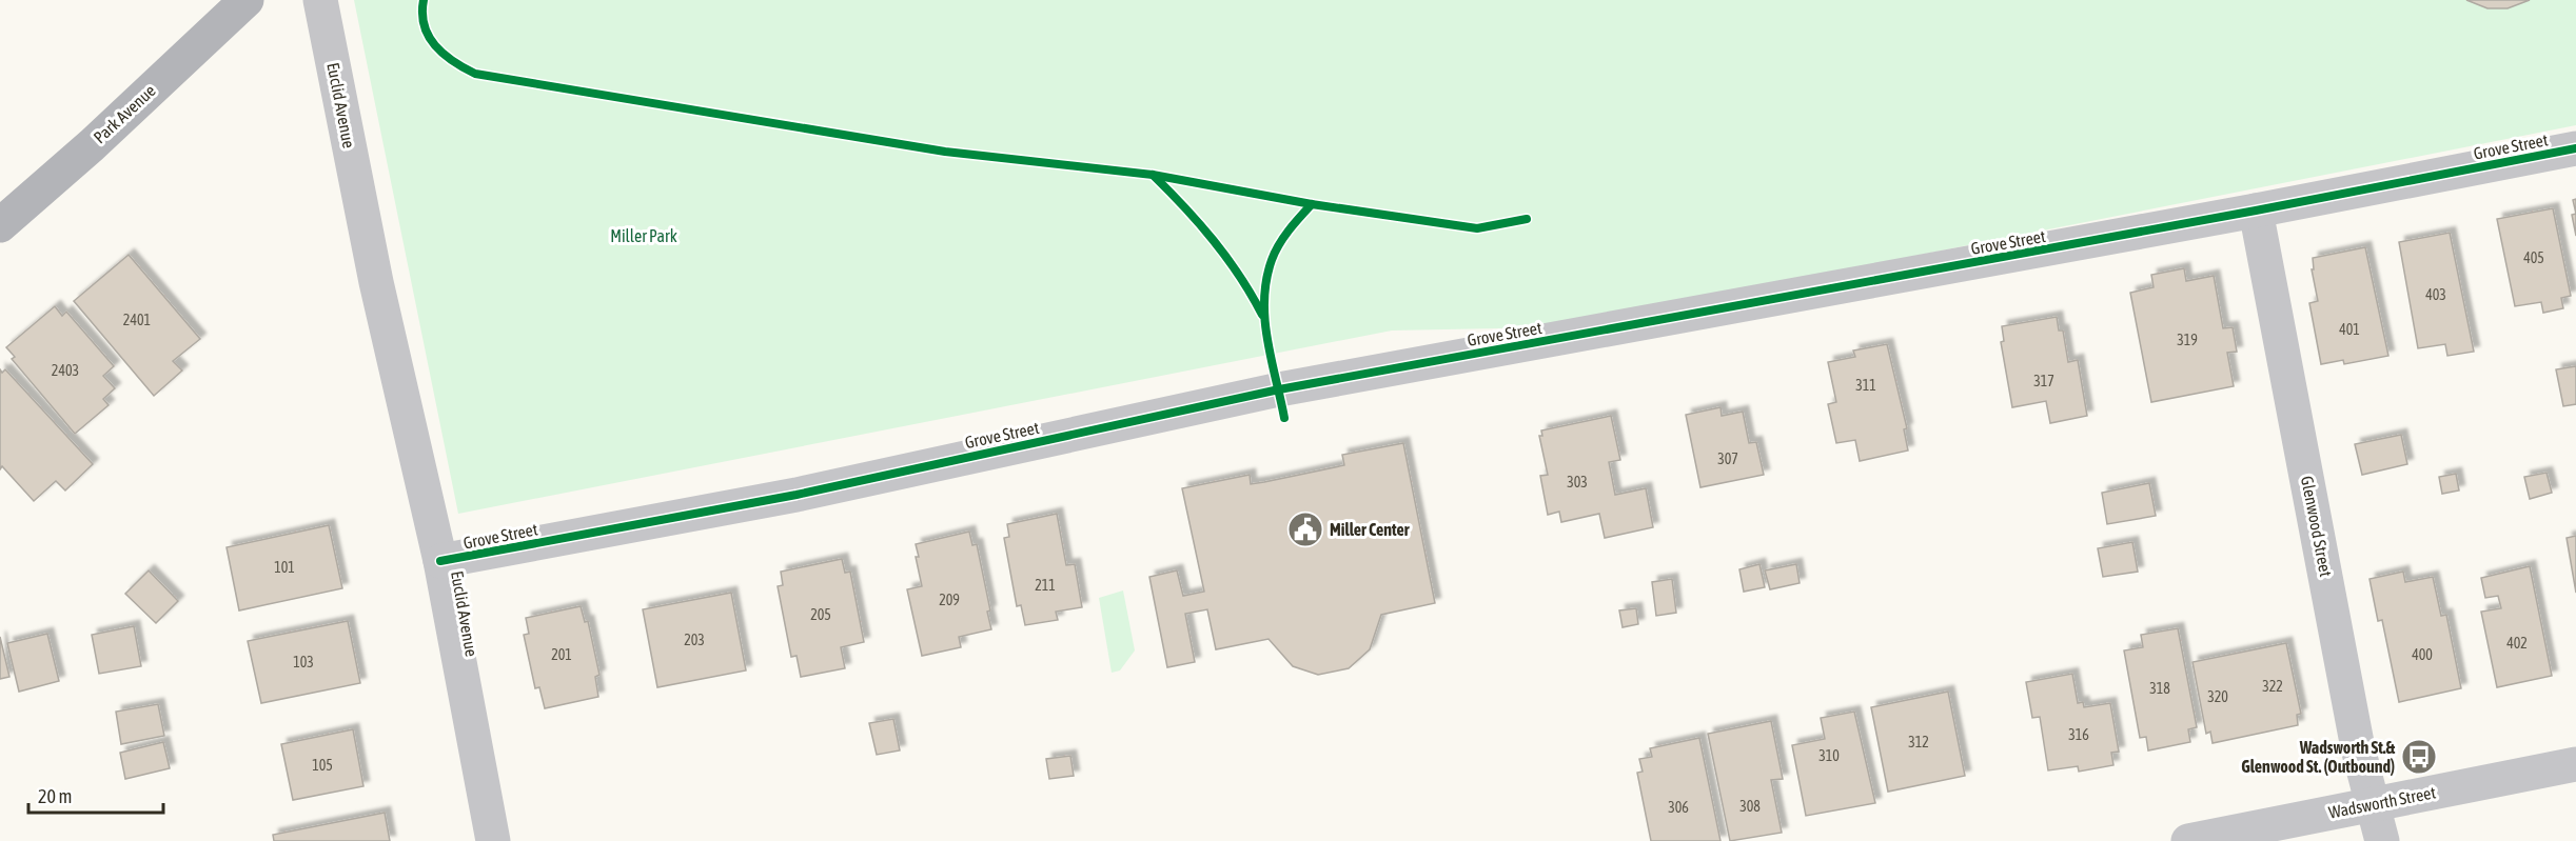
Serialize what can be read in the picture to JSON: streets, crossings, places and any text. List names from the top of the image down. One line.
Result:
{"streets":{"main road":["Park Avenue"],"street":["Euclid Avenue","Grove Street","Glenwood Street","Wadsworth Street"]},"crossings":[["Euclid Avenue","Grove Street"],["Grove Street","Glenwood Street"],["Glenwood Street","Wadsworth Street"]],"parks":["Miller Park"],"places":{"public building":["Miller Center"],"bus stop":["Wadsworth St.& Glenwood St. (Outbound)"]},"house_numbers":["405","403","2401","401","319","2403","317","311","307","303","101","211","209","205","203","402","201","400","103","322","318","320","316","312","310","105","308","306"],"scale_bar":"20 m"}
